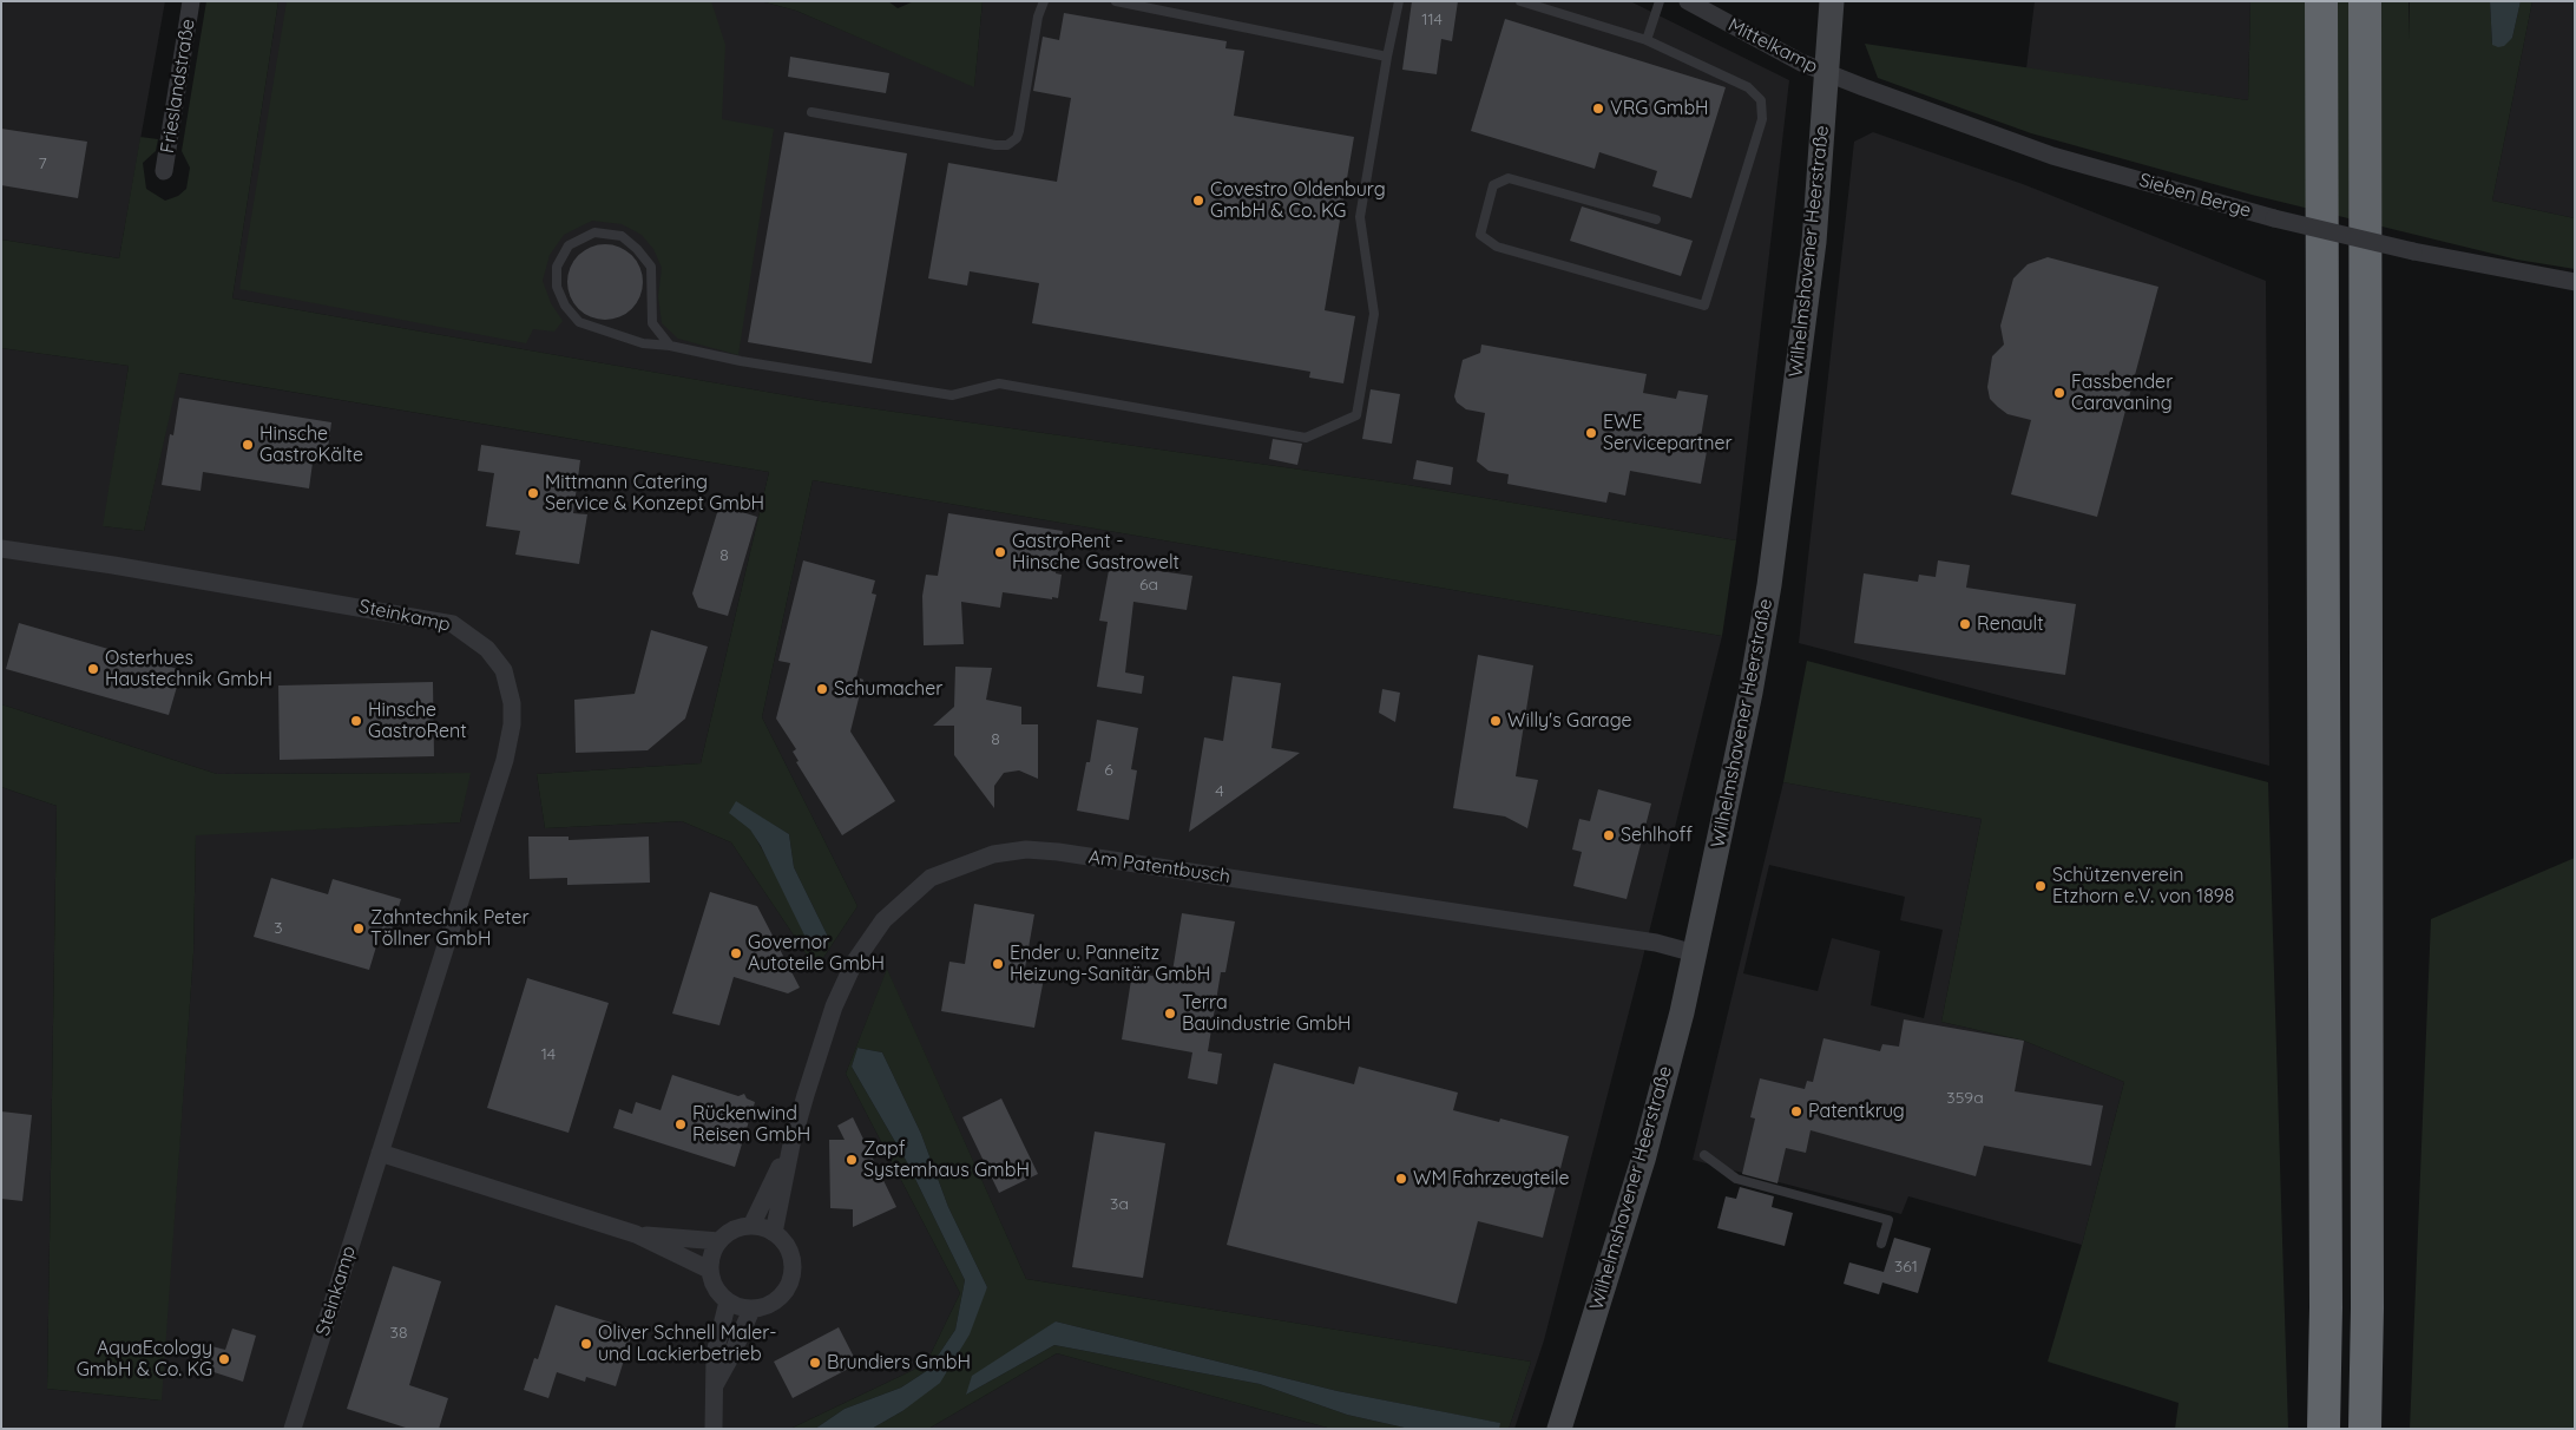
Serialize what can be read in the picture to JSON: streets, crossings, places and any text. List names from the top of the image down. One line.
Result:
{"streets":{"street":["Mittelkamp","Frieslandstraße","Sieben Berge","Wilhelmshavener Heerstraße","Steinkamp","Am Patentbusch"]},"crossings":[["Mittelkamp","Sieben Berge"],["Mittelkamp","Wilhelmshavener Heerstraße"],["Sieben Berge","Wilhelmshavener Heerstraße"],["Wilhelmshavener Heerstraße","Am Patentbusch"]],"places":["VRG GmbH","Covestro Oldenburg GmbH & Co. KG","Fassbender Caravaning","EWE Servicepartner","Hinsche GastroKälte","Mittmann Catering Service & Konzept GmbH","GastroRent - Hinsche Gastrowelt","Renault","Osterhues Haustechnik GmbH","Schumacher","Hinsche GastroRent","Willy's Garage","Sehlhoff","Schützenverein Etzhorn e.V. von 1898","Zahntechnik Peter Töllner GmbH","Governor Autoteile GmbH","Ender u. Panneitz Heizung-Sanitär GmbH","Terra Bauindustrie GmbH","Patentkrug","Rückenwind Reisen GmbH","Zapf Systemhaus GmbH","WM Fahrzeugteile","Oliver Schnell Maler- und Lackierbetrieb","AquaEcology GmbH & Co. KG","Brundiers GmbH"],"house_numbers":["114","7","8","6a","8","6","4","3","14","359a","3a","361","38"]}
